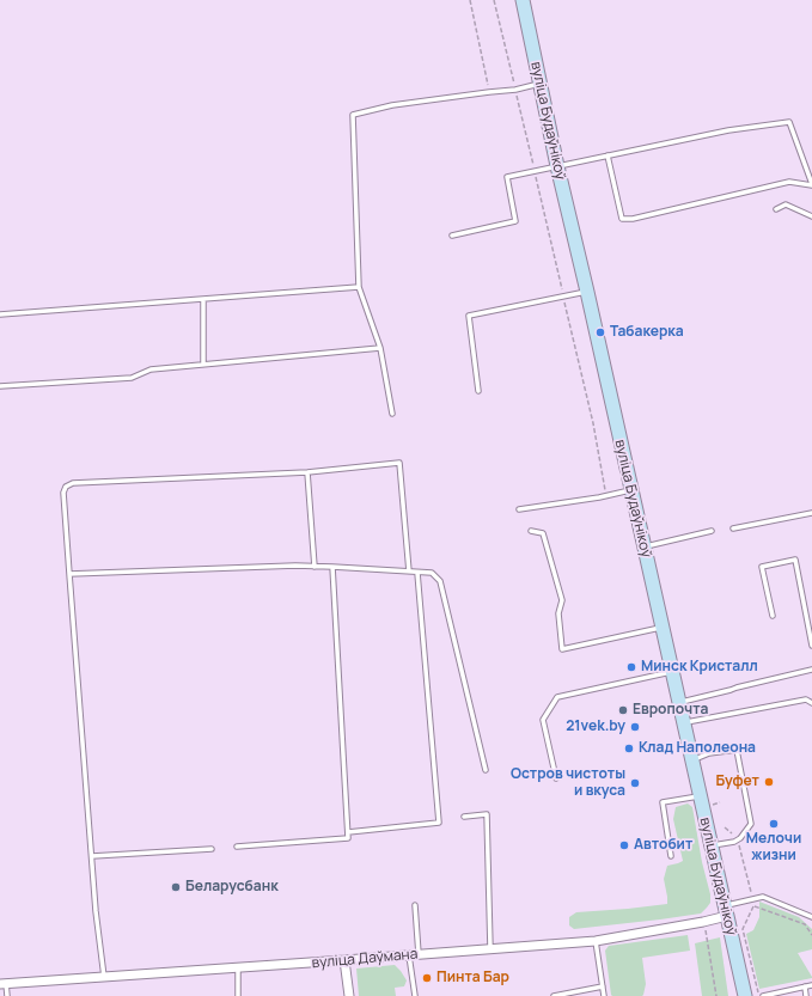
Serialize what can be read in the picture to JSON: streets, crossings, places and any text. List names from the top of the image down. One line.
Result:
{"streets":{"main road":["вуліца Будаўнікоў"],"street":["вуліца Даўмана"]},"crossings":[["вуліца Будаўнікоў","вуліца Даўмана"]],"places":["Табакерка","Минск Кристалл","Европочта","21vek.by","Клад Наполеона","Буфет","Остров чистоты и вкуса","Мелочи жизни","Автобит","Беларусбанк","Пинта Бар"]}
